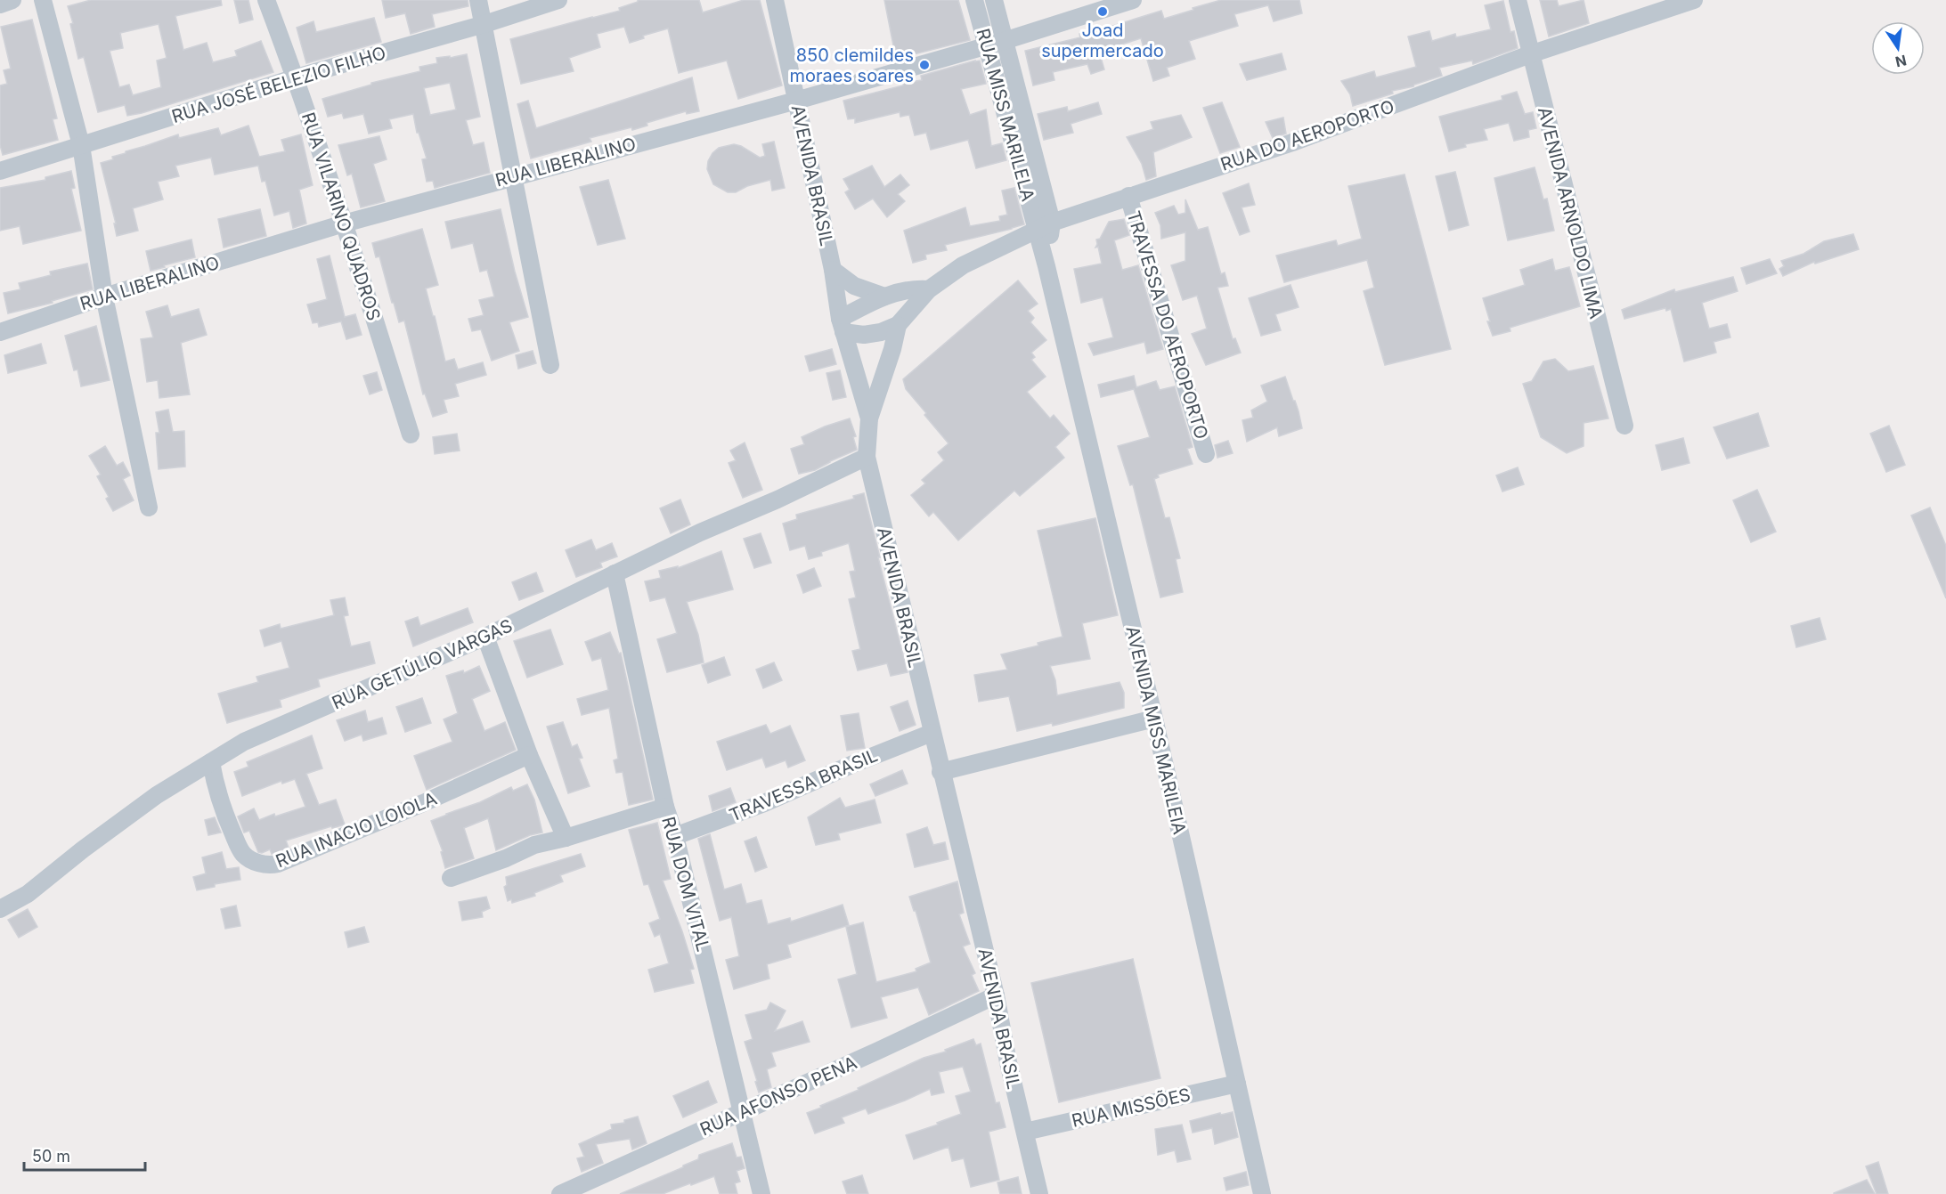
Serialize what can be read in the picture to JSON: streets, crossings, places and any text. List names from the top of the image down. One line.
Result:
{"streets":{"street":["RUA JOSÉ BELEZIO FILHO","RUA MISS MARILELA","RUA DO AEROPORTO","RUA LIBERALINO","AVENIDA BRASIL","AVENIDA ARNOLDO LIMA","RUA VILARINO QUADROS","TRAVESSA DO AEROPORTO","RUA GETÚLIO VARGAS","AVENIDA MISS MARILEIA","TRAVESSA BRASIL","RUA INACIO LOIOLA","RUA DOM VITAL","RUA AFONSO PENA","RUA MISSÕES"]},"crossings":[["RUA JOSÉ BELEZIO FILHO","RUA VILARINO QUADROS"],["RUA MISS MARILELA","RUA DO AEROPORTO"],["RUA MISS MARILELA","RUA LIBERALINO"],["RUA MISS MARILELA","AVENIDA MISS MARILEIA"],["RUA DO AEROPORTO","AVENIDA ARNOLDO LIMA"],["RUA DO AEROPORTO","TRAVESSA DO AEROPORTO"],["RUA DO AEROPORTO","AVENIDA MISS MARILEIA"],["RUA LIBERALINO","AVENIDA BRASIL"],["RUA LIBERALINO","RUA VILARINO QUADROS"],["AVENIDA BRASIL","RUA GETÚLIO VARGAS"],["AVENIDA BRASIL","TRAVESSA BRASIL"],["AVENIDA BRASIL","RUA AFONSO PENA"],["AVENIDA BRASIL","RUA MISSÕES"],["RUA GETÚLIO VARGAS","RUA INACIO LOIOLA"],["RUA GETÚLIO VARGAS","RUA DOM VITAL"],["AVENIDA MISS MARILEIA","RUA MISSÕES"],["TRAVESSA BRASIL","RUA DOM VITAL"],["RUA DOM VITAL","RUA AFONSO PENA"]],"places":["Joad supermercado","850 clemildes moraes soares"],"scale_bar":"50 m","north":"bottom"}
